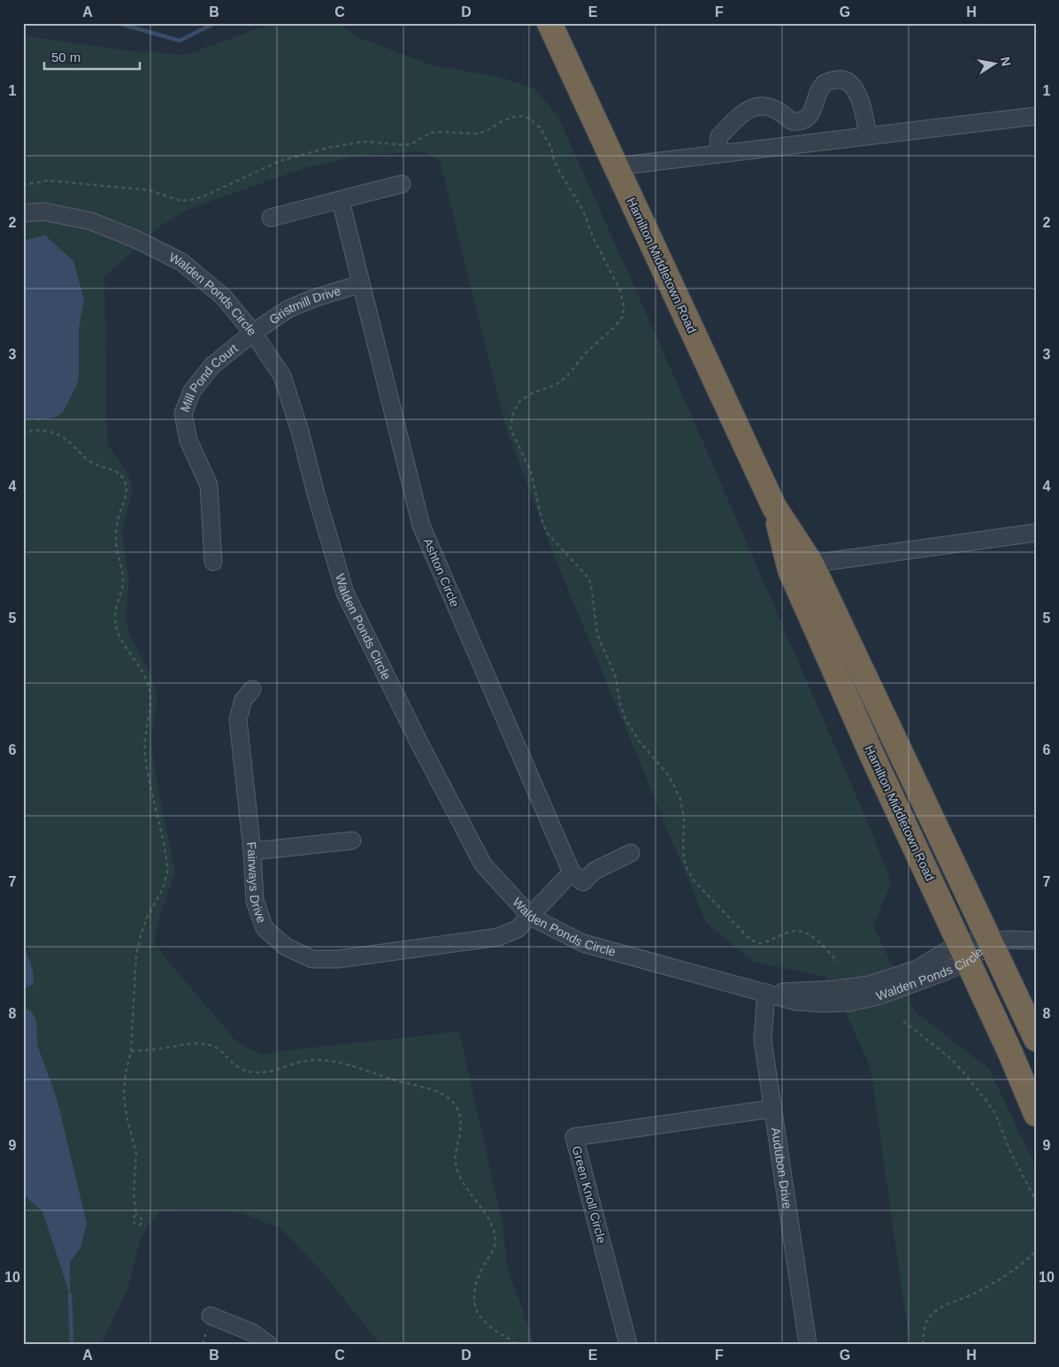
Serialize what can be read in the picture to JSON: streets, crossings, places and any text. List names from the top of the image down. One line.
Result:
{"streets":{"highway":["Hamilton Middletown Road"],"street":["Walden Ponds Circle","Gristmill Drive","Mill Pond Court","Ashton Circle","Fairways Drive","Audubon Drive","Green Knoll Circle"]},"crossings":[["Hamilton Middletown Road","Walden Ponds Circle"],["Walden Ponds Circle","Gristmill Drive"],["Walden Ponds Circle","Mill Pond Court"],["Walden Ponds Circle","Fairways Drive"],["Walden Ponds Circle","Audubon Drive"],["Gristmill Drive","Mill Pond Court"],["Gristmill Drive","Ashton Circle"],["Audubon Drive","Green Knoll Circle"]],"scale_bar":"50 m","north":"right","grid":{"columns":["A","B","C","D","E","F","G","H"],"rows":["1","2","3","4","5","6","7","8","9","10"]}}
